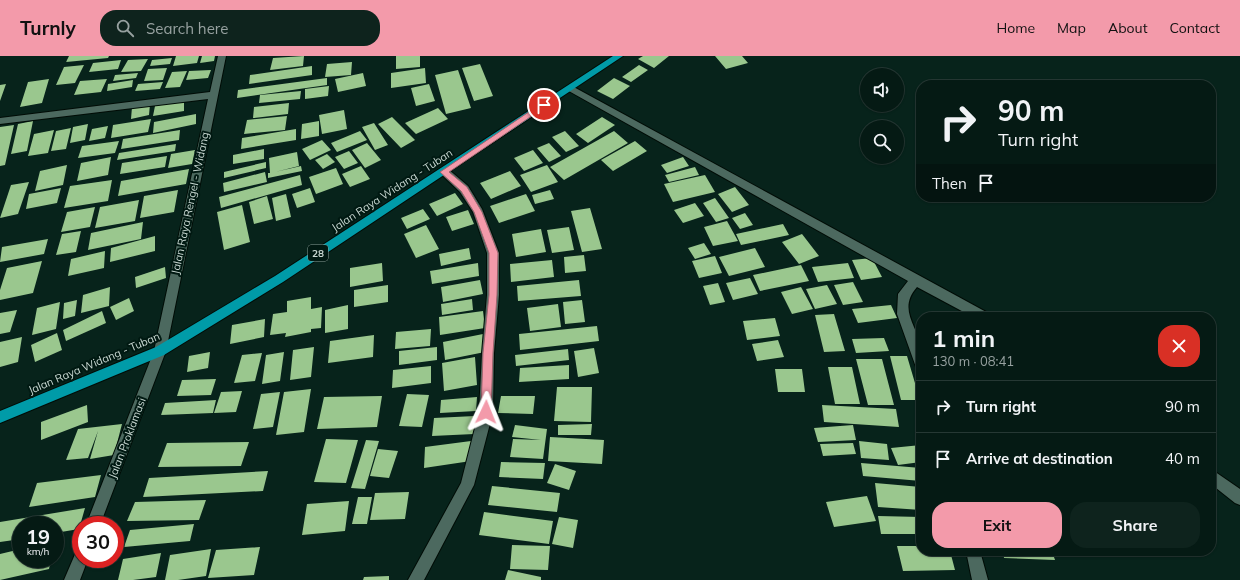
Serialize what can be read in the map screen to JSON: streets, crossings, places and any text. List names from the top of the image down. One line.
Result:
{"streets":{"highway":["Jalan Raya Widang - Tuban","28"],"street":["Jalan Raya Rengel - Widang","Jalan Proklamasi"]},"crossings":[["Jalan Raya Widang - Tuban","Jalan Raya Rengel - Widang"],["Jalan Raya Widang - Tuban","Jalan Proklamasi"],["Jalan Raya Rengel - Widang","Jalan Proklamasi"]],"page":{"header":"Turnly","search":"Search here","nav":["Home","Map","About","Contact"],"turn":["90 m","Turn right"],"then":"Then","heading":["1 min","130 m · 08:41"],"list":[{"name":"Turn right","value":"90 m"},{"name":"Arrive at destination","value":"40 m"}],"buttons":["Exit","Share"],"speed":"19 km/h","limit":"30"}}
